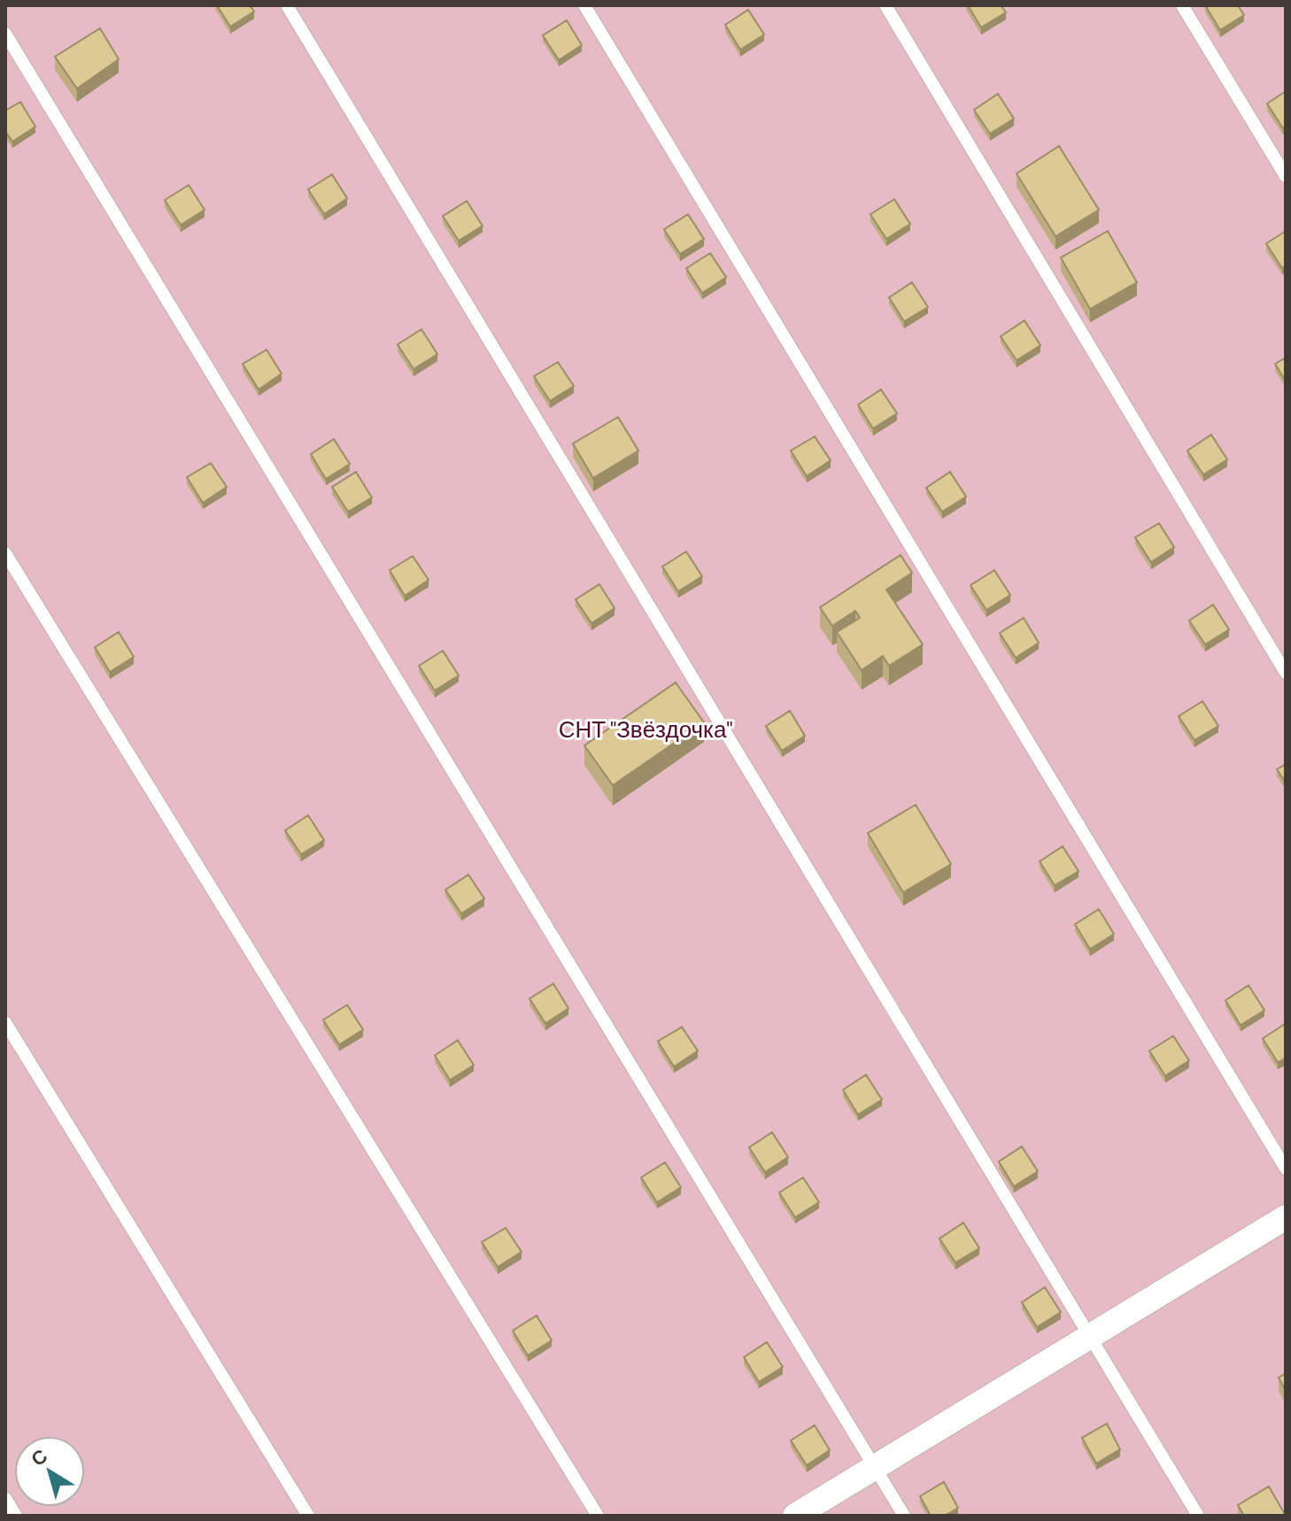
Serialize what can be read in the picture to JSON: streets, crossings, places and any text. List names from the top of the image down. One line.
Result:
{"parks":["СНТ \"Звёздочка\""],"north":"top left"}
